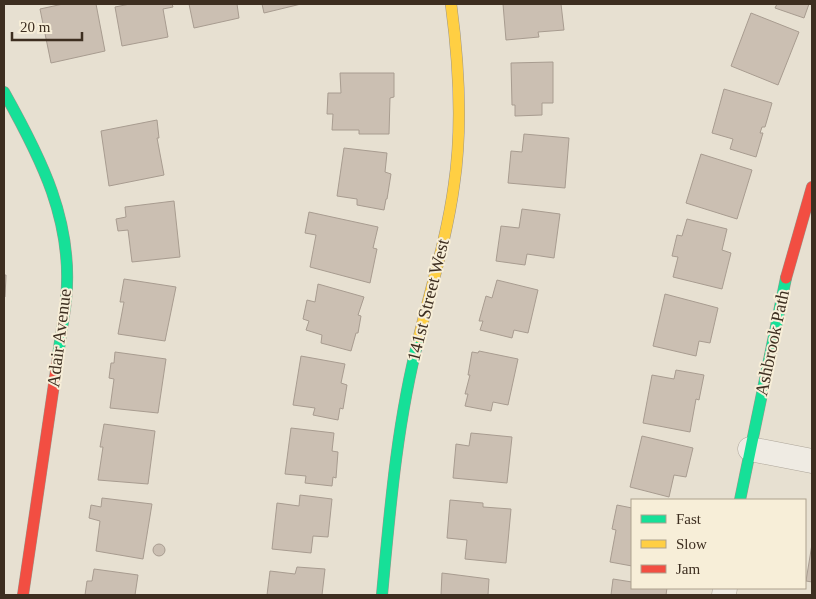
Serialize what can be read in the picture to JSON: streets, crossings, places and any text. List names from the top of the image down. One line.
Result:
{"streets":{"street":["141st Street West","Adair Avenue","Ashbrook Path"]},"legend":["Fast","Slow","Jam"],"scale_bar":"20 m"}
